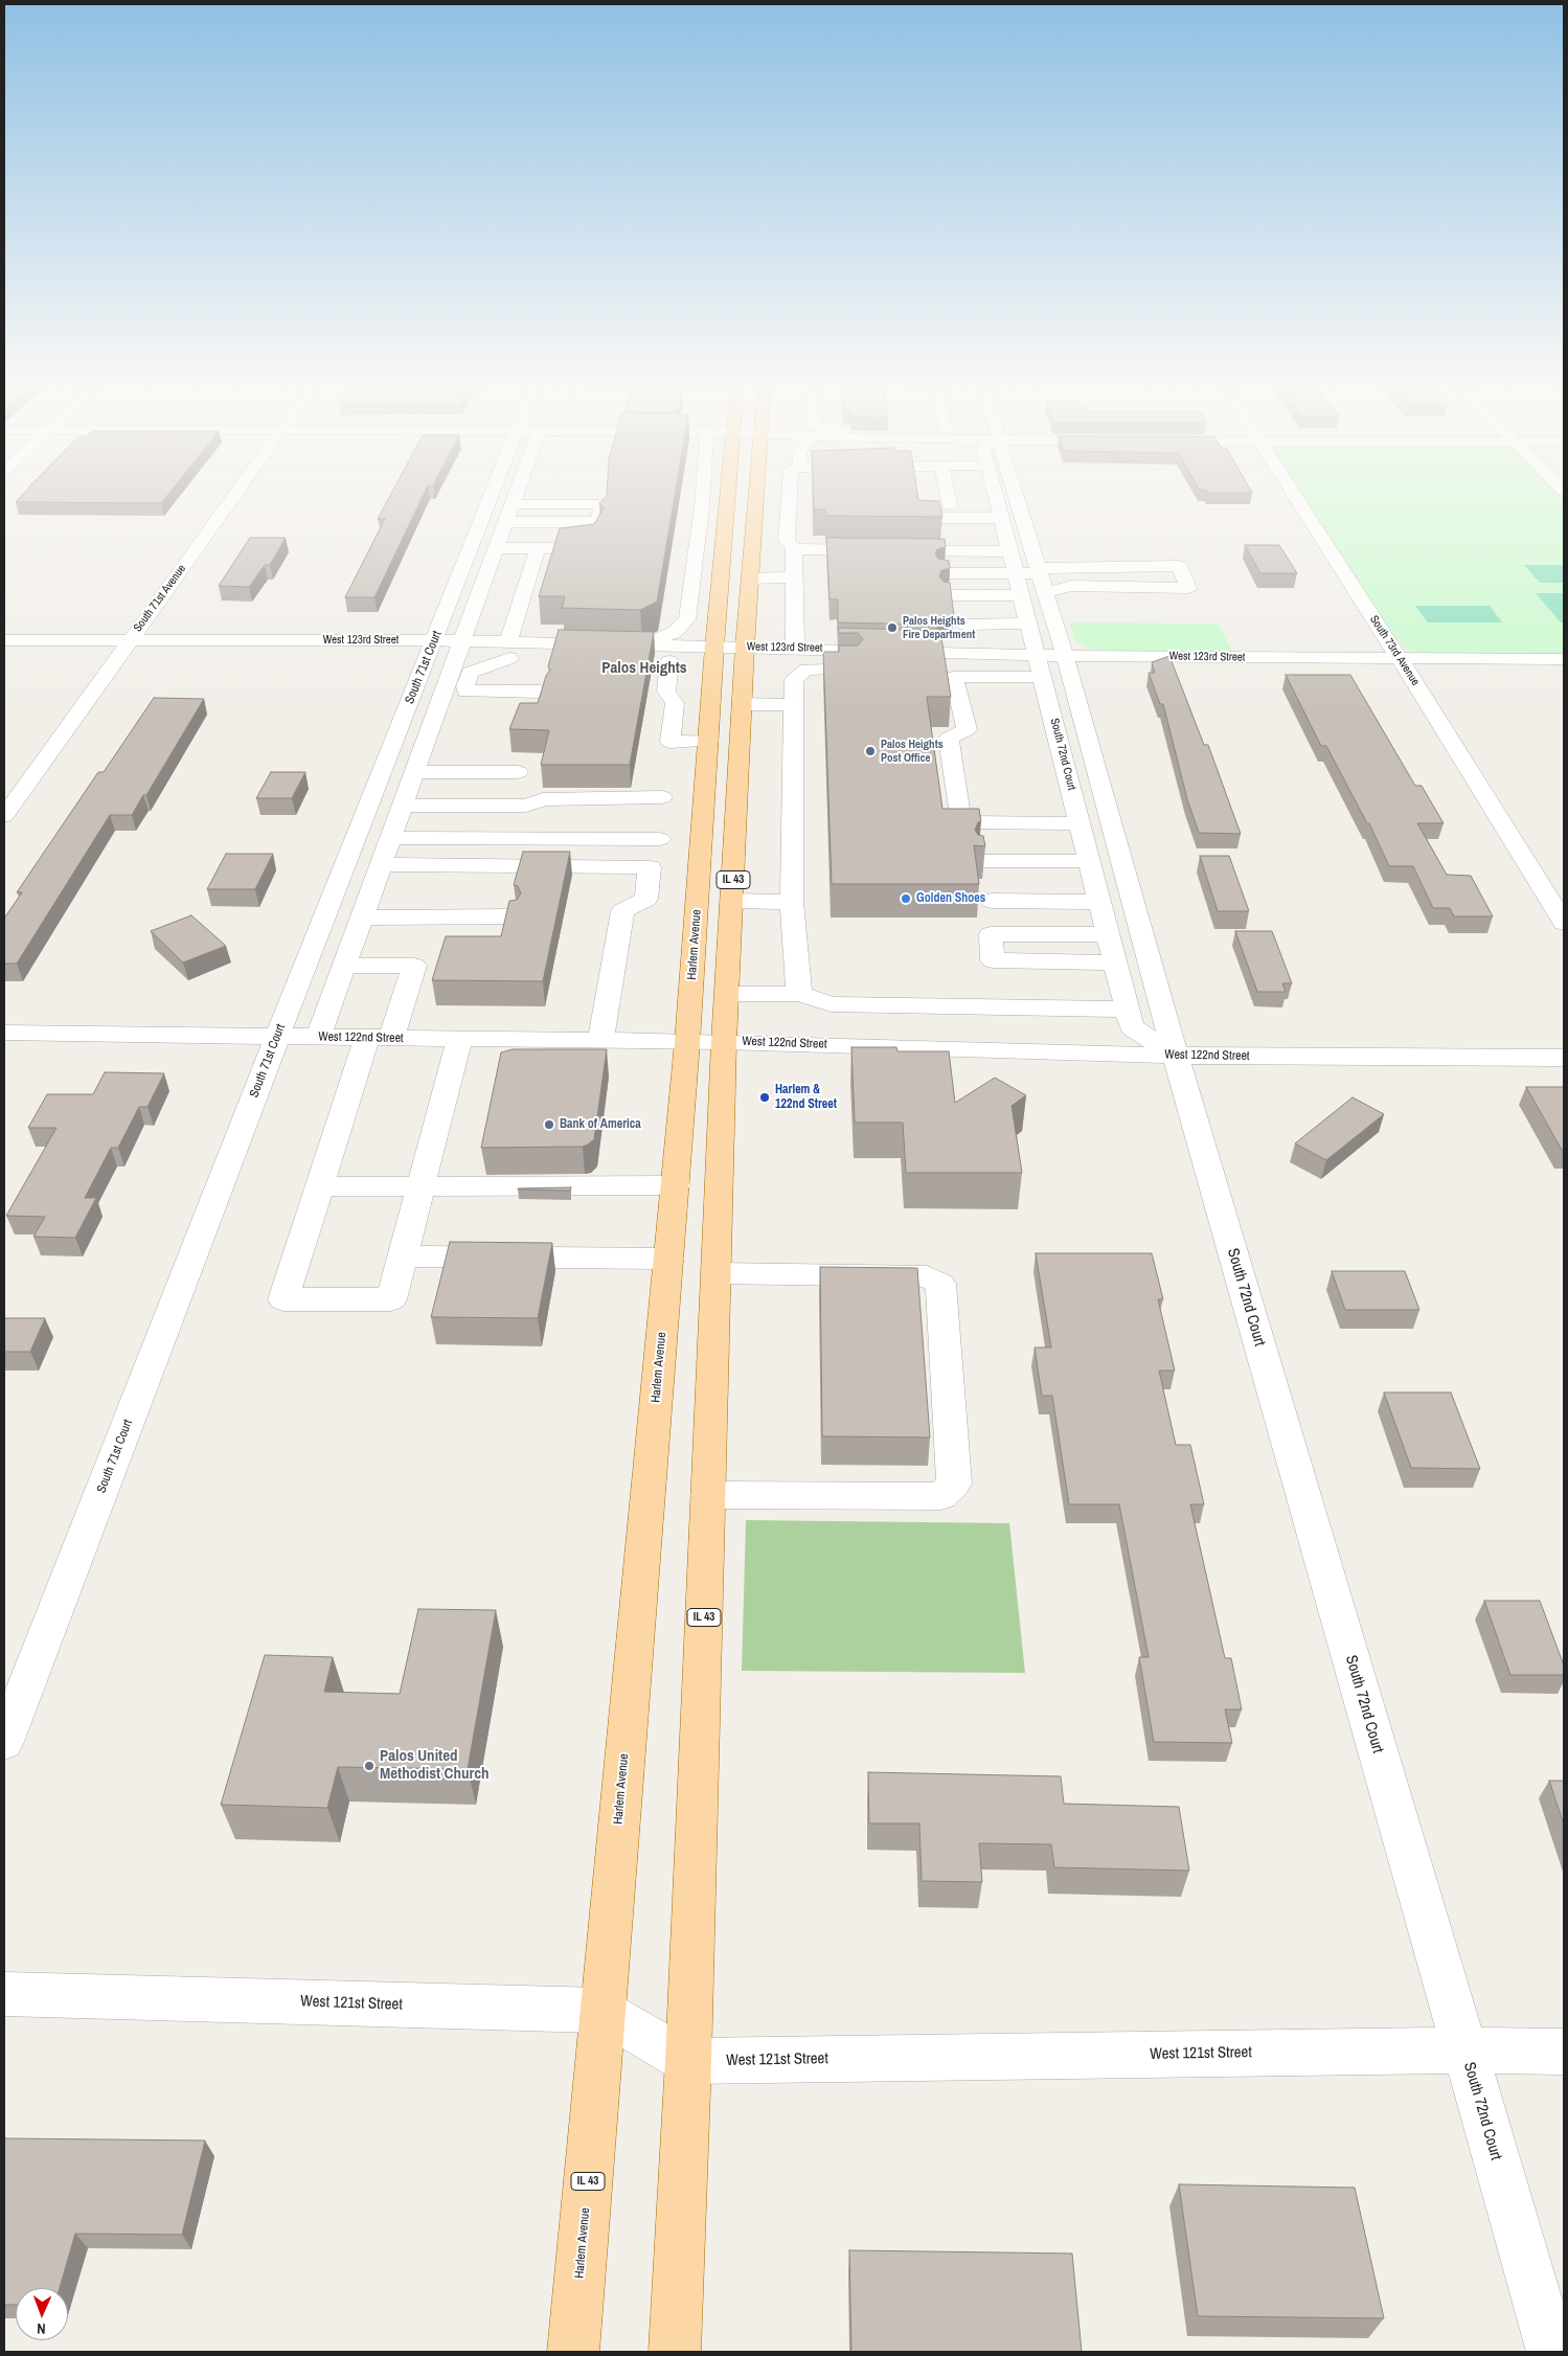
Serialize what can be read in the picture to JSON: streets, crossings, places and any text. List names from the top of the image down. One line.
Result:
{"streets":{"main road":["IL 43","Harlem Avenue"],"street":["South 71st Avenue","West 123rd Street","South 73rd Avenue","South 71st Court","South 72nd Court","West 122nd Street","West 121st Street"]},"crossings":[["South 71st Avenue","West 123rd Street"],["West 123rd Street","South 73rd Avenue"],["West 123rd Street","South 71st Court"],["West 123rd Street","South 72nd Court"],["West 123rd Street","IL 43"],["West 123rd Street","Harlem Avenue"],["South 71st Court","West 122nd Street"],["South 72nd Court","West 122nd Street"],["South 72nd Court","West 121st Street"],["IL 43","West 122nd Street"],["IL 43","West 121st Street"],["Harlem Avenue","West 122nd Street"],["Harlem Avenue","West 121st Street"]],"districts":["Palos Heights"],"places":["Palos Heights Fire Department","Palos Heights Post Office","Golden Shoes","Harlem & 122nd Street","Bank of America","Palos United Methodist Church"],"north":"bottom"}
